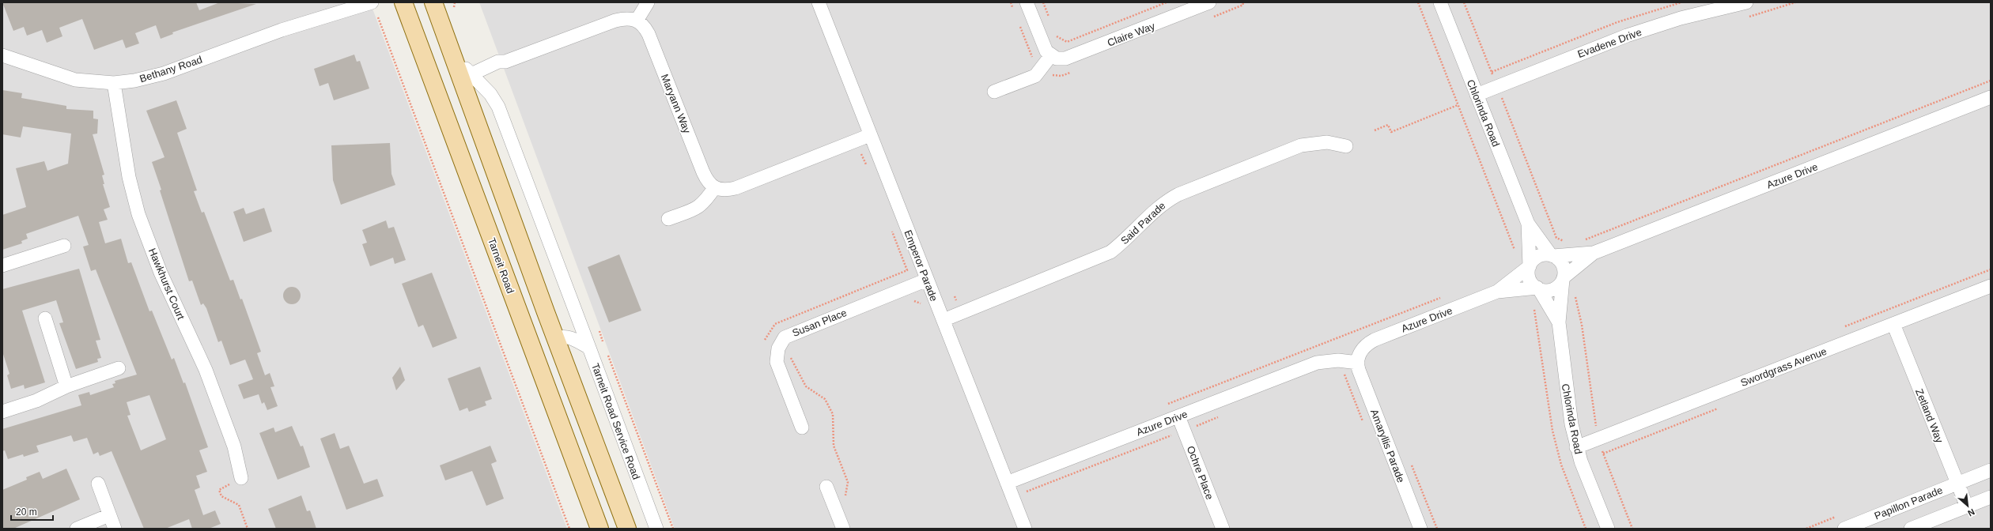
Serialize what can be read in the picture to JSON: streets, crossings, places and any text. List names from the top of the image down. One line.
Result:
{"streets":{"main road":["Tarneit Road"],"street":["Claire Way","Evadene Drive","Bethany Road","Maryann Way","Chlorinda Road","Azure Drive","Said Parade","Emperor Parade","Hawkhurst Court","Susan Place","Swordgrass Avenue","Zetland Way","Tarneit Road Service Road","Amaryllis Parade","Ochre Place","Papillon Parade"]},"crossings":[["Evadene Drive","Chlorinda Road"],["Bethany Road","Hawkhurst Court"],["Chlorinda Road","Azure Drive"],["Chlorinda Road","Swordgrass Avenue"],["Azure Drive","Emperor Parade"],["Azure Drive","Amaryllis Parade"],["Azure Drive","Ochre Place"],["Said Parade","Emperor Parade"],["Emperor Parade","Susan Place"],["Swordgrass Avenue","Zetland Way"],["Zetland Way","Papillon Parade"]],"scale_bar":"20 m","north":"bottom right"}
